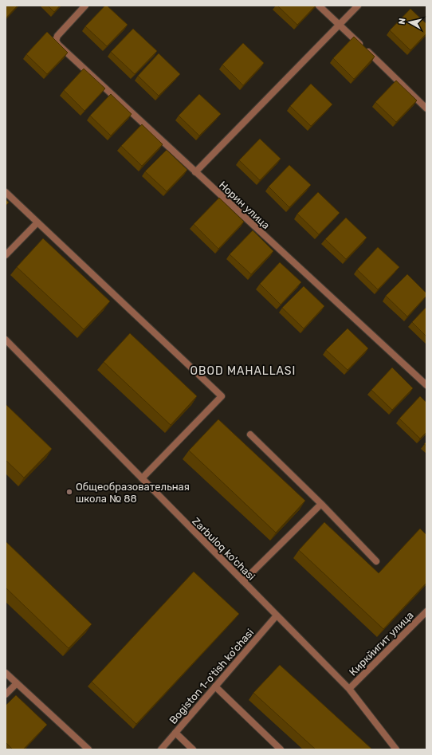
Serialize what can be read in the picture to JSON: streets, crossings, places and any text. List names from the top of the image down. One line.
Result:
{"streets":{"street":["Норин улица","Zarbuloq ko'chasi","Киркйигит улица","Bogiston 1-o'tish ko'chasi"]},"crossings":[["Zarbuloq ko'chasi","Киркйигит улица"],["Zarbuloq ko'chasi","Bogiston 1-o'tish ko'chasi"]],"districts":["OBOD MAHALLASI"],"places":["Общеобразовательная школа № 88"],"north":"left"}
